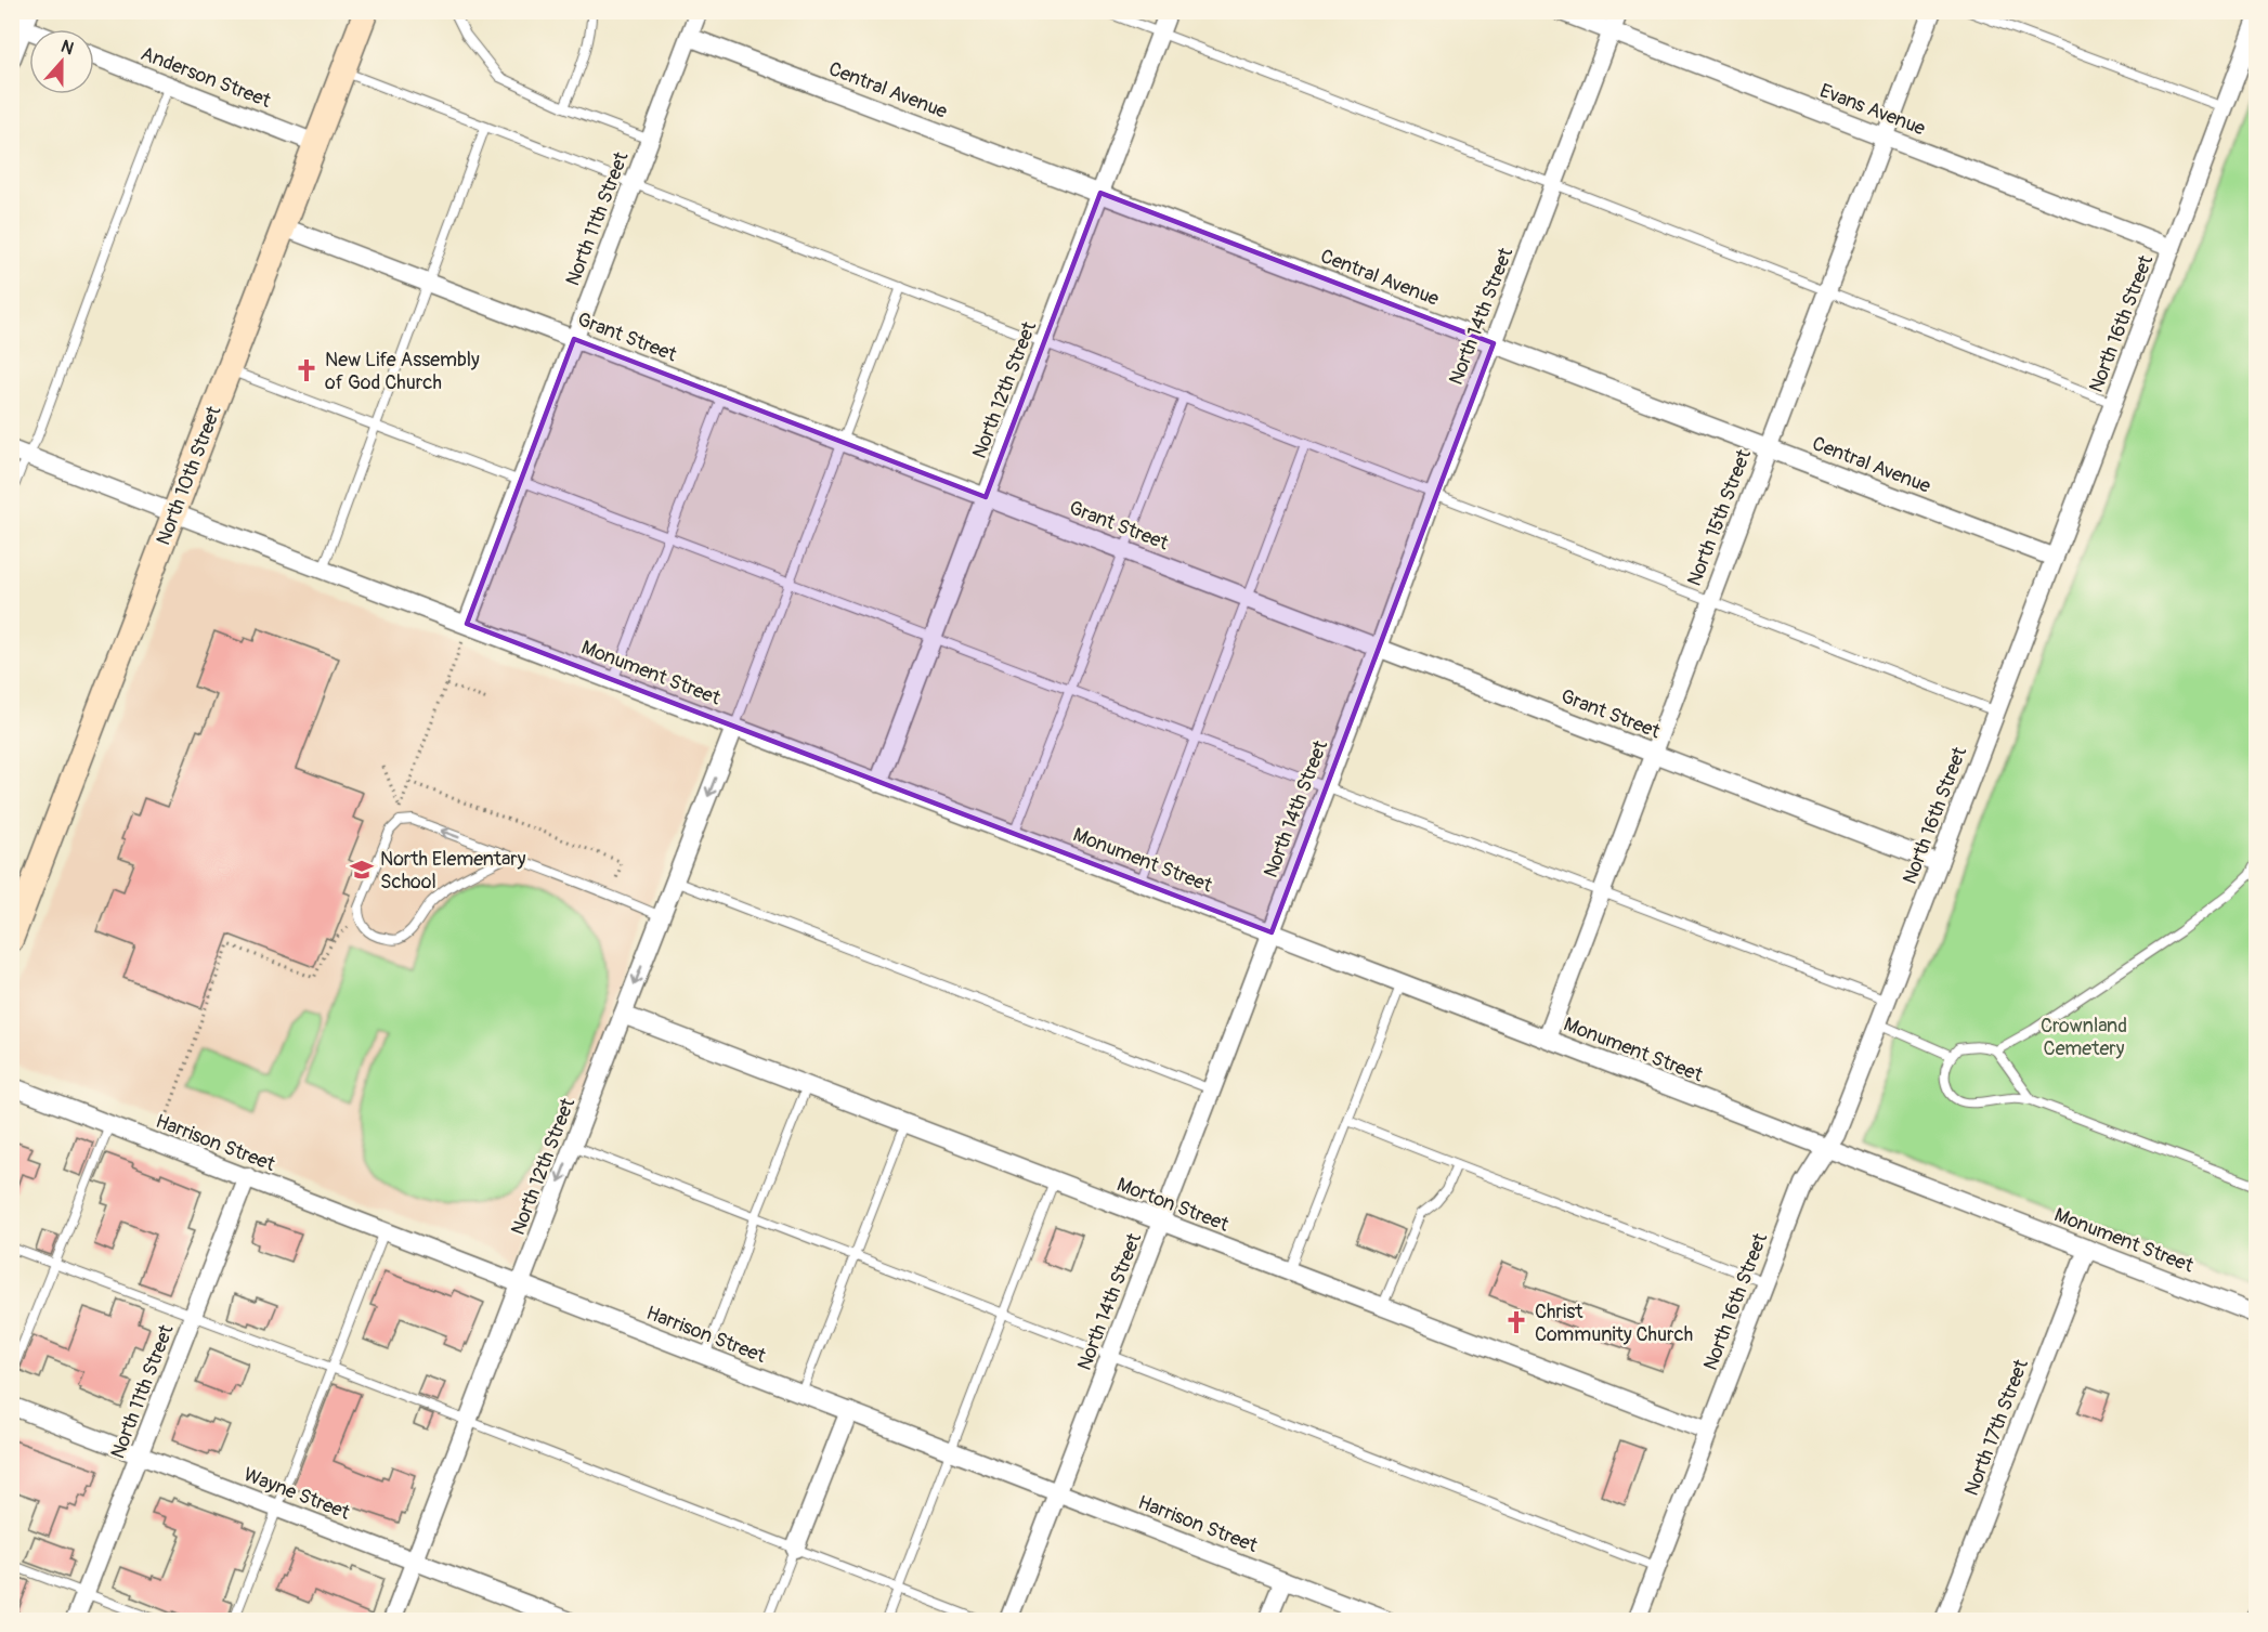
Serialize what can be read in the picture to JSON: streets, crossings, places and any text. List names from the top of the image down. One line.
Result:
{"streets":{"main road":["North 10th Street"],"street":["Anderson Street","Central Avenue","Evans Avenue","North 11th Street","North 14th Street","North 16th Street","Grant Street","North 12th Street","North 15th Street","Monument Street","Harrison Street","Morton Street","North 17th Street","Wayne Street"]},"crossings":[["Anderson Street","North 10th Street"],["Central Avenue","North 11th Street"],["Central Avenue","North 14th Street"],["Central Avenue","North 16th Street"],["Central Avenue","North 12th Street"],["Central Avenue","North 15th Street"],["Evans Avenue","North 14th Street"],["Evans Avenue","North 16th Street"],["Evans Avenue","North 15th Street"],["North 11th Street","Grant Street"],["North 11th Street","Monument Street"],["North 11th Street","Harrison Street"],["North 11th Street","Wayne Street"],["North 14th Street","Grant Street"],["North 14th Street","Monument Street"],["North 14th Street","Harrison Street"],["North 14th Street","Morton Street"],["North 16th Street","Grant Street"],["North 16th Street","Monument Street"],["North 16th Street","Morton Street"],["Grant Street","North 12th Street"],["Grant Street","North 10th Street"],["Grant Street","North 15th Street"],["North 12th Street","Monument Street"],["North 12th Street","Harrison Street"],["North 12th Street","Morton Street"],["North 12th Street","Wayne Street"],["North 10th Street","Monument Street"],["North 15th Street","Monument Street"],["Monument Street","North 17th Street"]],"parks":["Crownland Cemetery"],"places":{"church":["New Life Assembly of God Church","Christ Community Church"],"school or university":["North Elementary School"]},"north":"top"}
